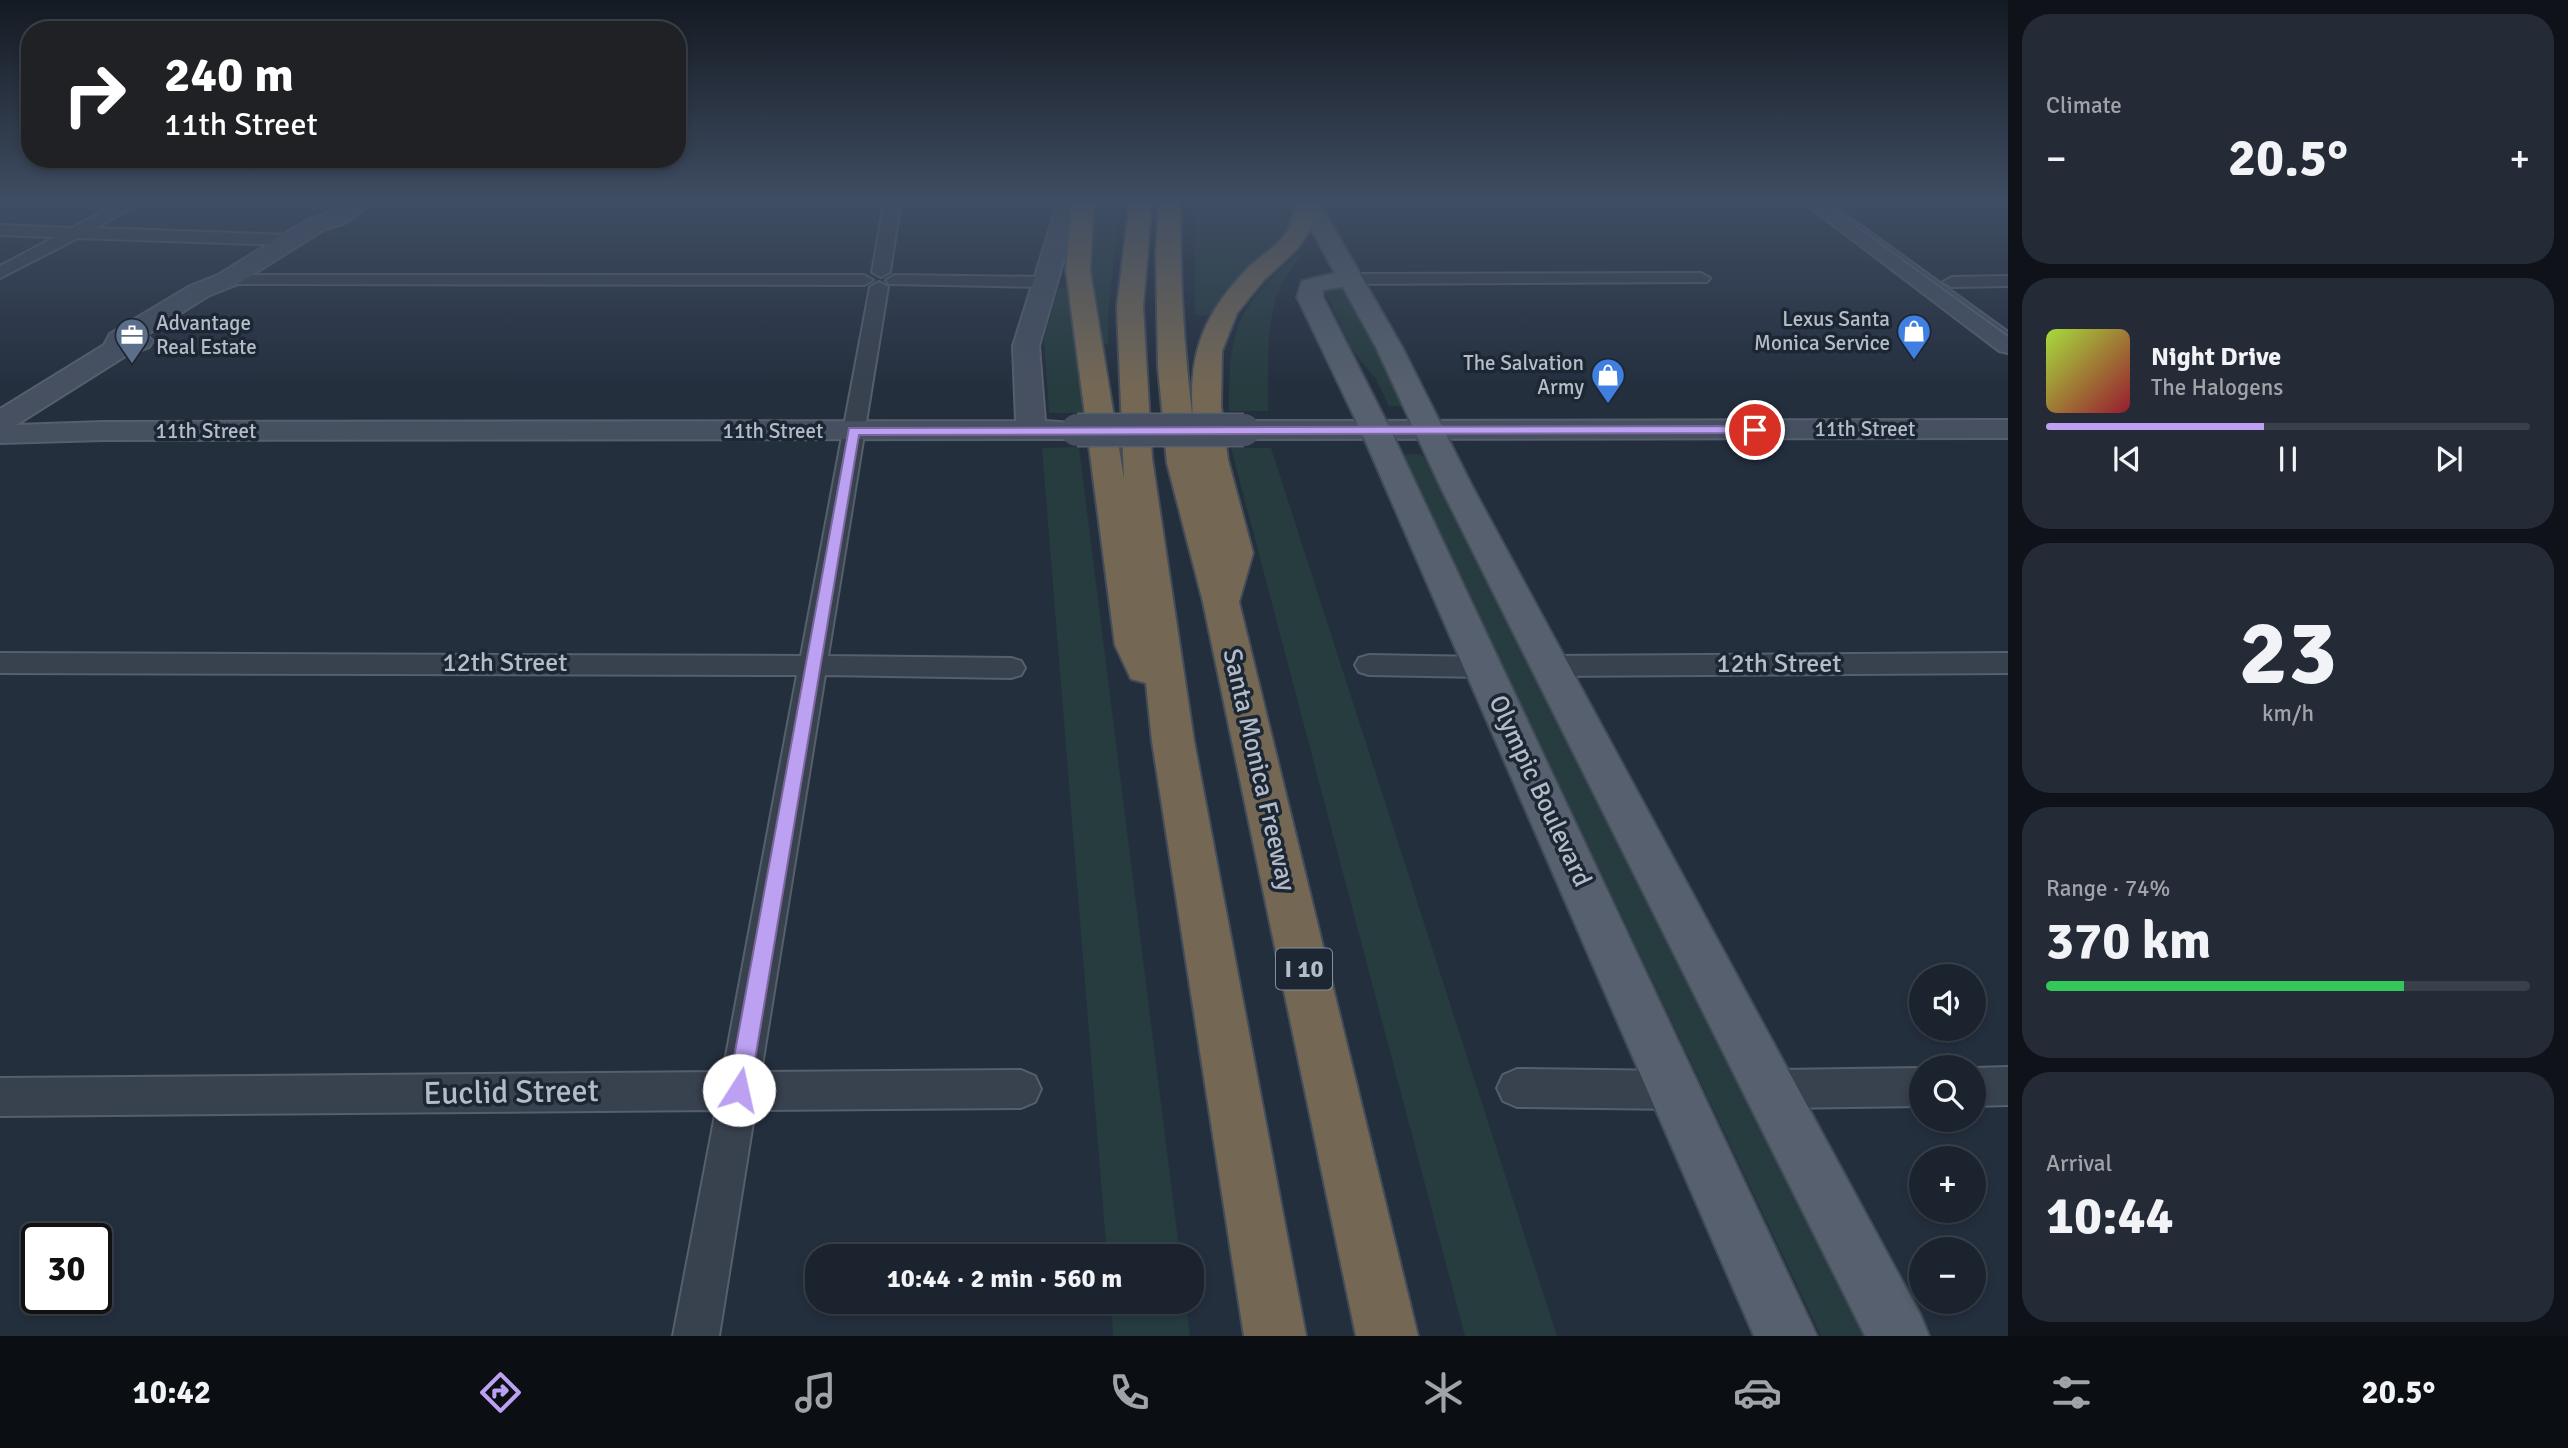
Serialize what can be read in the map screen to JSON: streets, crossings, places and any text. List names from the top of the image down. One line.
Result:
{"streets":{"highway":["Santa Monica Freeway","I 10"],"main road":["11th Street","Olympic Boulevard"],"street":["12th Street","Euclid Street"]},"crossings":[["11th Street","Olympic Boulevard"]],"places":{"shop":["Lexus Santa Monica Service","The Salvation Army"],"office":["Advantage Real Estate"]},"page":{"tile":["Climate",["23","km/h"],["Range · 74%","370 km"],["Arrival","10:44"]],"turn":["240 m","11th Street"],"heat":["−","20.5°","+"],"song":["Night Drive","The Halogens"],"map_buttons":["+","−"],"limit":"30","trip":"10:44 · 2 min · 560 m","tabs":["10:42","20.5°"]}}
